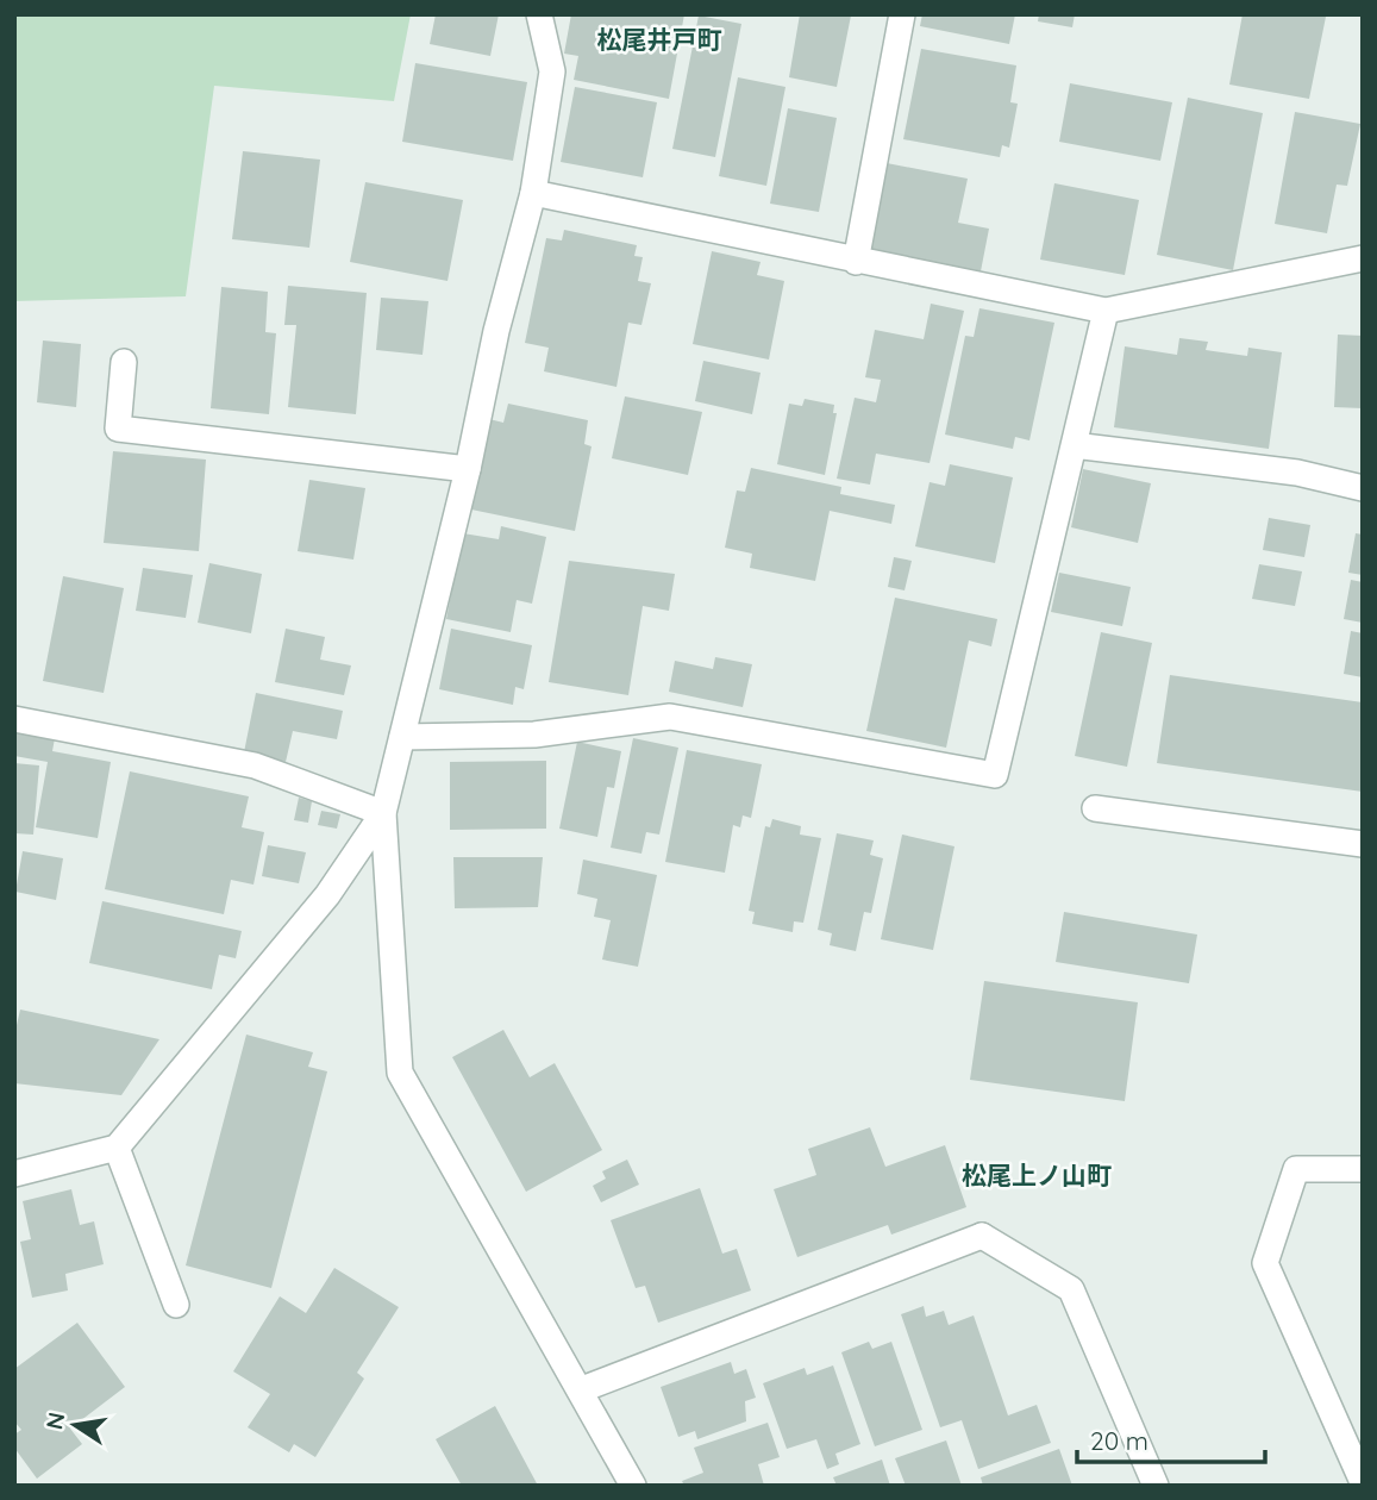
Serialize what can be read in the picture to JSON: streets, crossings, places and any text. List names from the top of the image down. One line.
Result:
{"districts":["松尾井戸町","松尾上ノ山町"],"scale_bar":"20 m","north":"left"}
